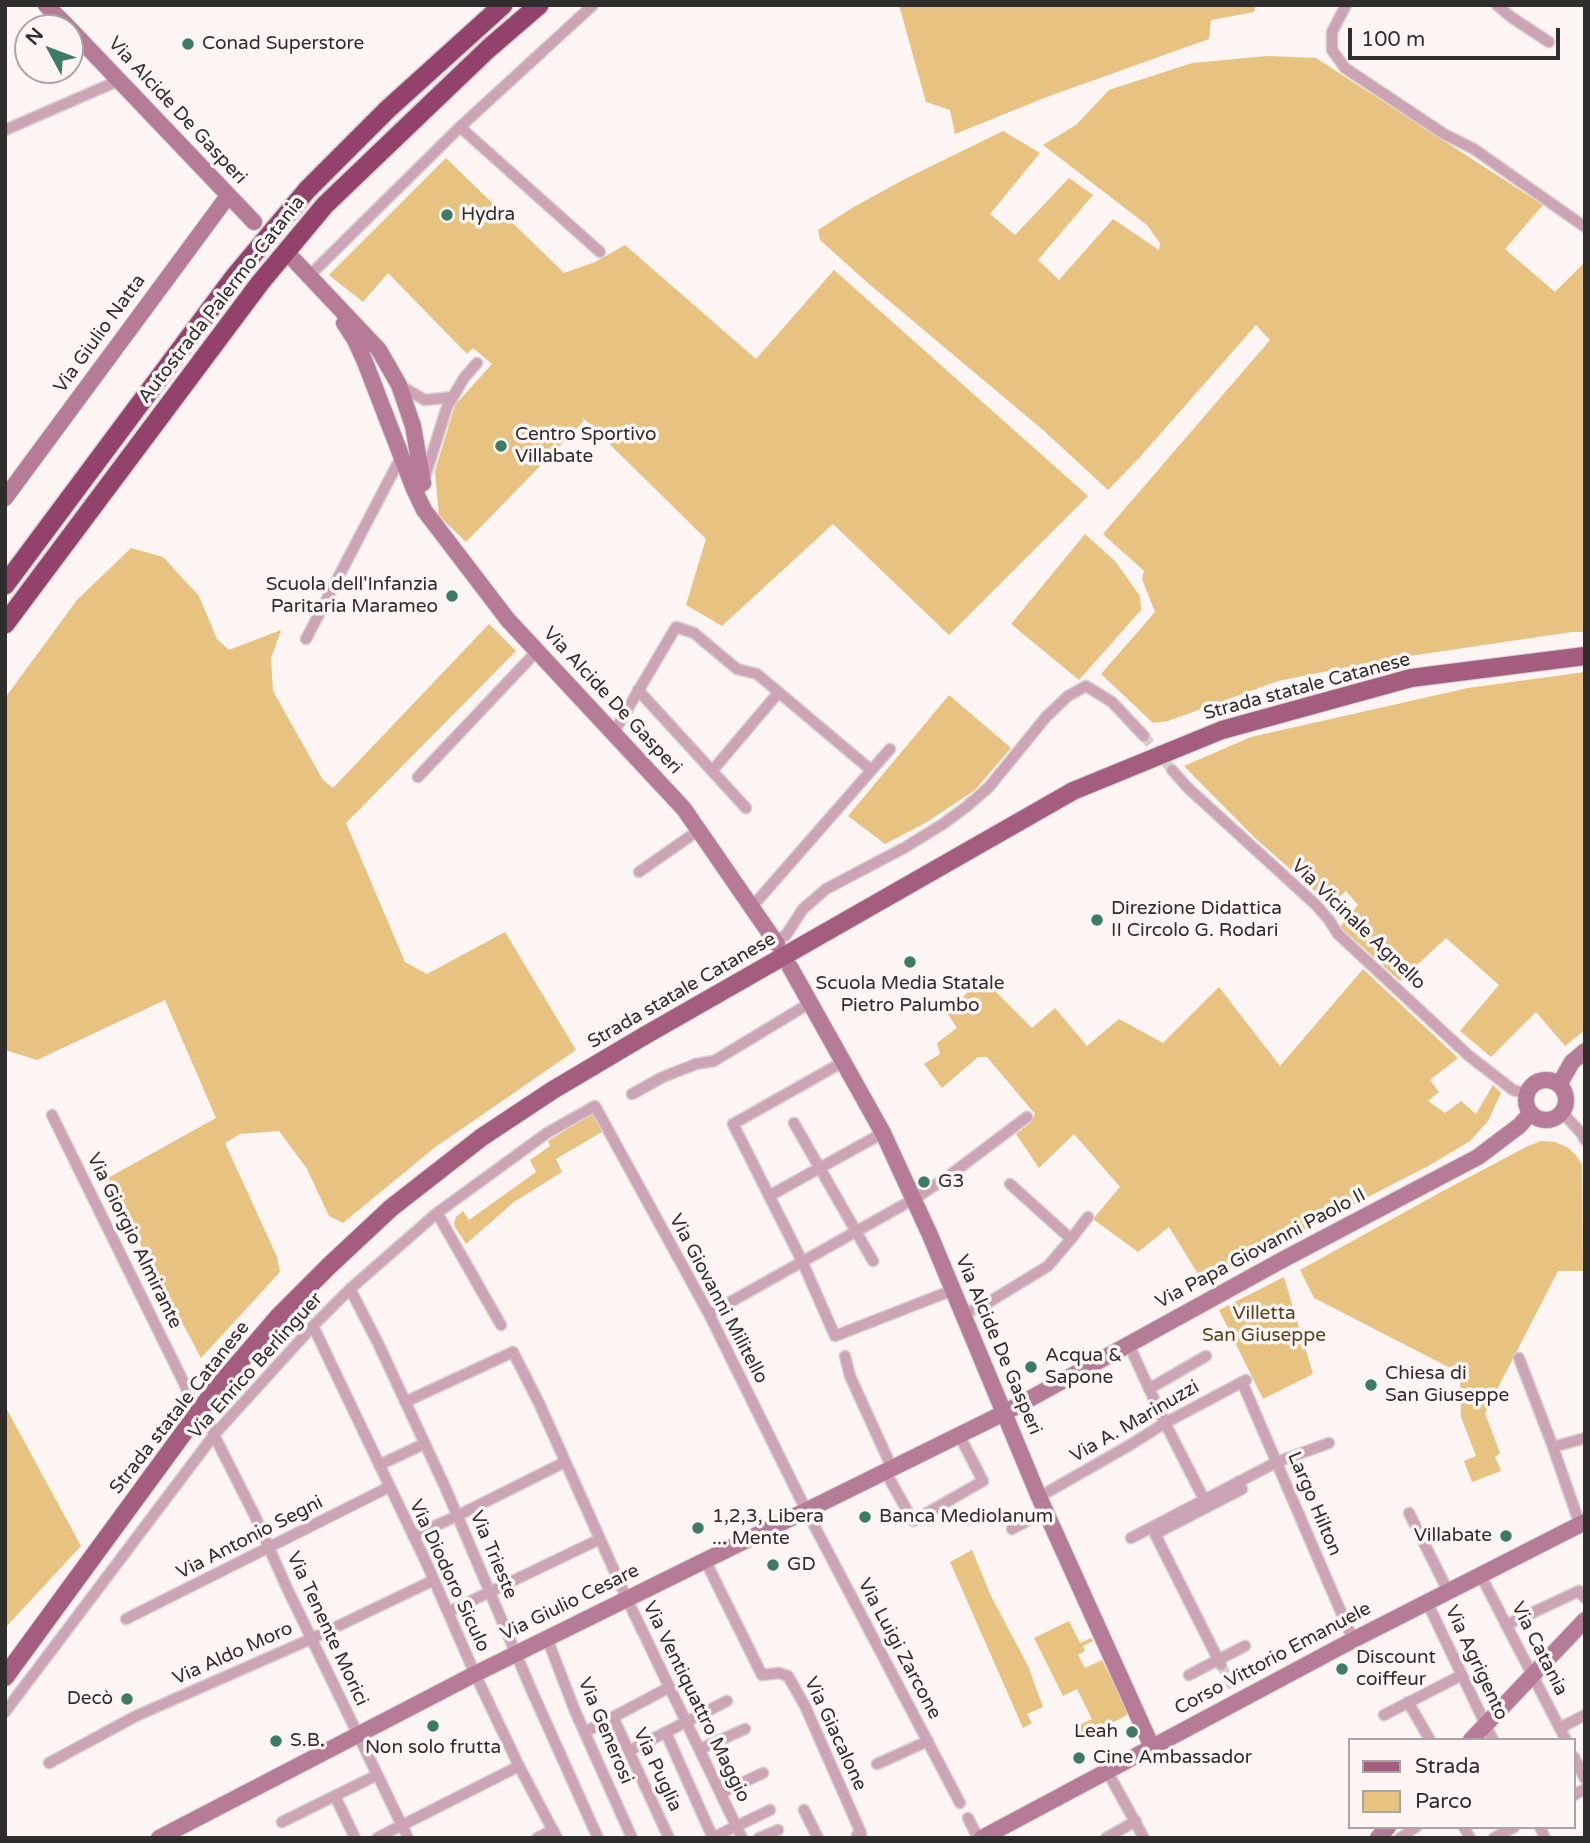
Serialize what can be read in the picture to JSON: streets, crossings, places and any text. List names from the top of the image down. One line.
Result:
{"streets":{"highway":["Autostrada Palermo-Catania"],"main road":["Strada statale Catanese"],"street":["Via Alcide De Gasperi","Via Giulio Natta","Via Vicinale Agnello","Via Giorgio Almirante","Via Papa Giovanni Paolo II","Via Giovanni Militello","Via Enrico Berlinguer","Via A. Marinuzzi","Largo Hilton","Via Antonio Segni","Via Trieste","Via Diodoro Siculo","Via Giulio Cesare","Via Tenente Morici","Via Luigi Zarcone","Via Catania","Via Aldo Moro","Corso Vittorio Emanuele","Via Agrigento","Via Ventiquattro Maggio","Via Generosi","Via Giacalone","Via Puglia"]},"crossings":[["Via Alcide De Gasperi","Via Giulio Natta"],["Via Alcide De Gasperi","Via Papa Giovanni Paolo II"],["Via Alcide De Gasperi","Via A. Marinuzzi"],["Via Alcide De Gasperi","Via Giulio Cesare"],["Via Alcide De Gasperi","Corso Vittorio Emanuele"],["Via Vicinale Agnello","Via Papa Giovanni Paolo II"],["Via Papa Giovanni Paolo II","Via Giulio Cesare"],["Via Giovanni Militello","Via Enrico Berlinguer"],["Via Giovanni Militello","Via Giulio Cesare"],["Via Giovanni Militello","Via Luigi Zarcone"],["Via Enrico Berlinguer","Via Trieste"],["Via Enrico Berlinguer","Via Diodoro Siculo"],["Via Enrico Berlinguer","Via Tenente Morici"],["Via A. Marinuzzi","Largo Hilton"],["Largo Hilton","Corso Vittorio Emanuele"],["Via Antonio Segni","Via Diodoro Siculo"],["Via Antonio Segni","Via Tenente Morici"],["Via Trieste","Via Giulio Cesare"],["Via Trieste","Via Ventiquattro Maggio"],["Via Diodoro Siculo","Via Giulio Cesare"],["Via Diodoro Siculo","Via Aldo Moro"],["Via Giulio Cesare","Via Tenente Morici"],["Via Giulio Cesare","Via Luigi Zarcone"],["Via Giulio Cesare","Via Ventiquattro Maggio"],["Via Giulio Cesare","Via Generosi"],["Via Giulio Cesare","Via Giacalone"],["Via Tenente Morici","Via Aldo Moro"],["Via Catania","Corso Vittorio Emanuele"],["Corso Vittorio Emanuele","Via Agrigento"]],"parks":["Villetta San Giuseppe"],"places":["Conad Superstore","Hydra","Centro Sportivo Villabate","Scuola dell'Infanzia Paritaria Marameo","Direzione Didattica II Circolo G. Rodari","Scuola Media Statale Pietro Palumbo","G3","Acqua & Sapone","Chiesa di San Giuseppe","Banca Mediolanum","1,2,3, Libera ... Mente","Villabate","GD","Discount coiffeur","Decò","Non solo frutta","Leah","S.B.","Cine Ambassador"],"legend":["Strada","Parco"],"scale_bar":"100 m","north":"top left"}
